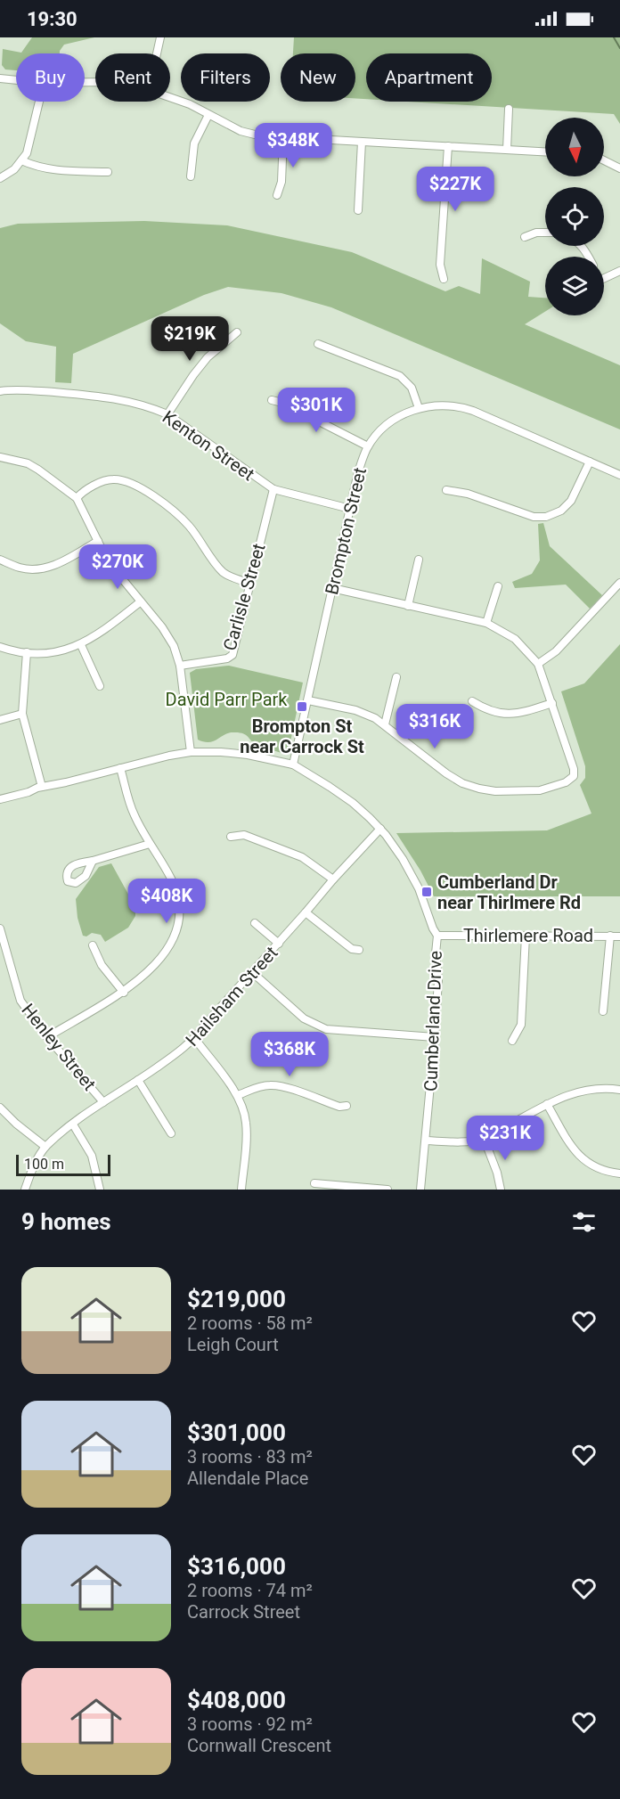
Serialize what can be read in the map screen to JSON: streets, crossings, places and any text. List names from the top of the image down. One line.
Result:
{"streets":{"street":["Kenton Street","Brompton Street","Carlisle Street","Thirlemere Road","Hailsham Street","Cumberland Drive","Henley Street"]},"crossings":[["Kenton Street","Brompton Street"],["Kenton Street","Carlisle Street"],["Brompton Street","Cumberland Drive"],["Thirlemere Road","Cumberland Drive"],["Hailsham Street","Cumberland Drive"],["Hailsham Street","Henley Street"]],"parks":["David Parr Park"],"places":{"transit":["Brompton St near Carrock St","Cumberland Dr near Thirlmere Rd"]},"scale_bar":"100 m","north":"bottom","page":{"status":"19:30","chip":["Buy","Rent","Filters","New","Apartment"],"price":["$348K","$227K","$219K","$301K","$270K","$316K","$408K","$368K","$231K"],"scale":"100 m","heading":"9 homes","list":[{"name":"$219,000","note":"2 rooms · 58 m² · Leigh Court"},{"name":"$301,000","note":"3 rooms · 83 m² · Allendale Place"},{"name":"$316,000","note":"2 rooms · 74 m² · Carrock Street"},{"name":"$408,000","note":"3 rooms · 92 m² · Cornwall Crescent"}]}}
